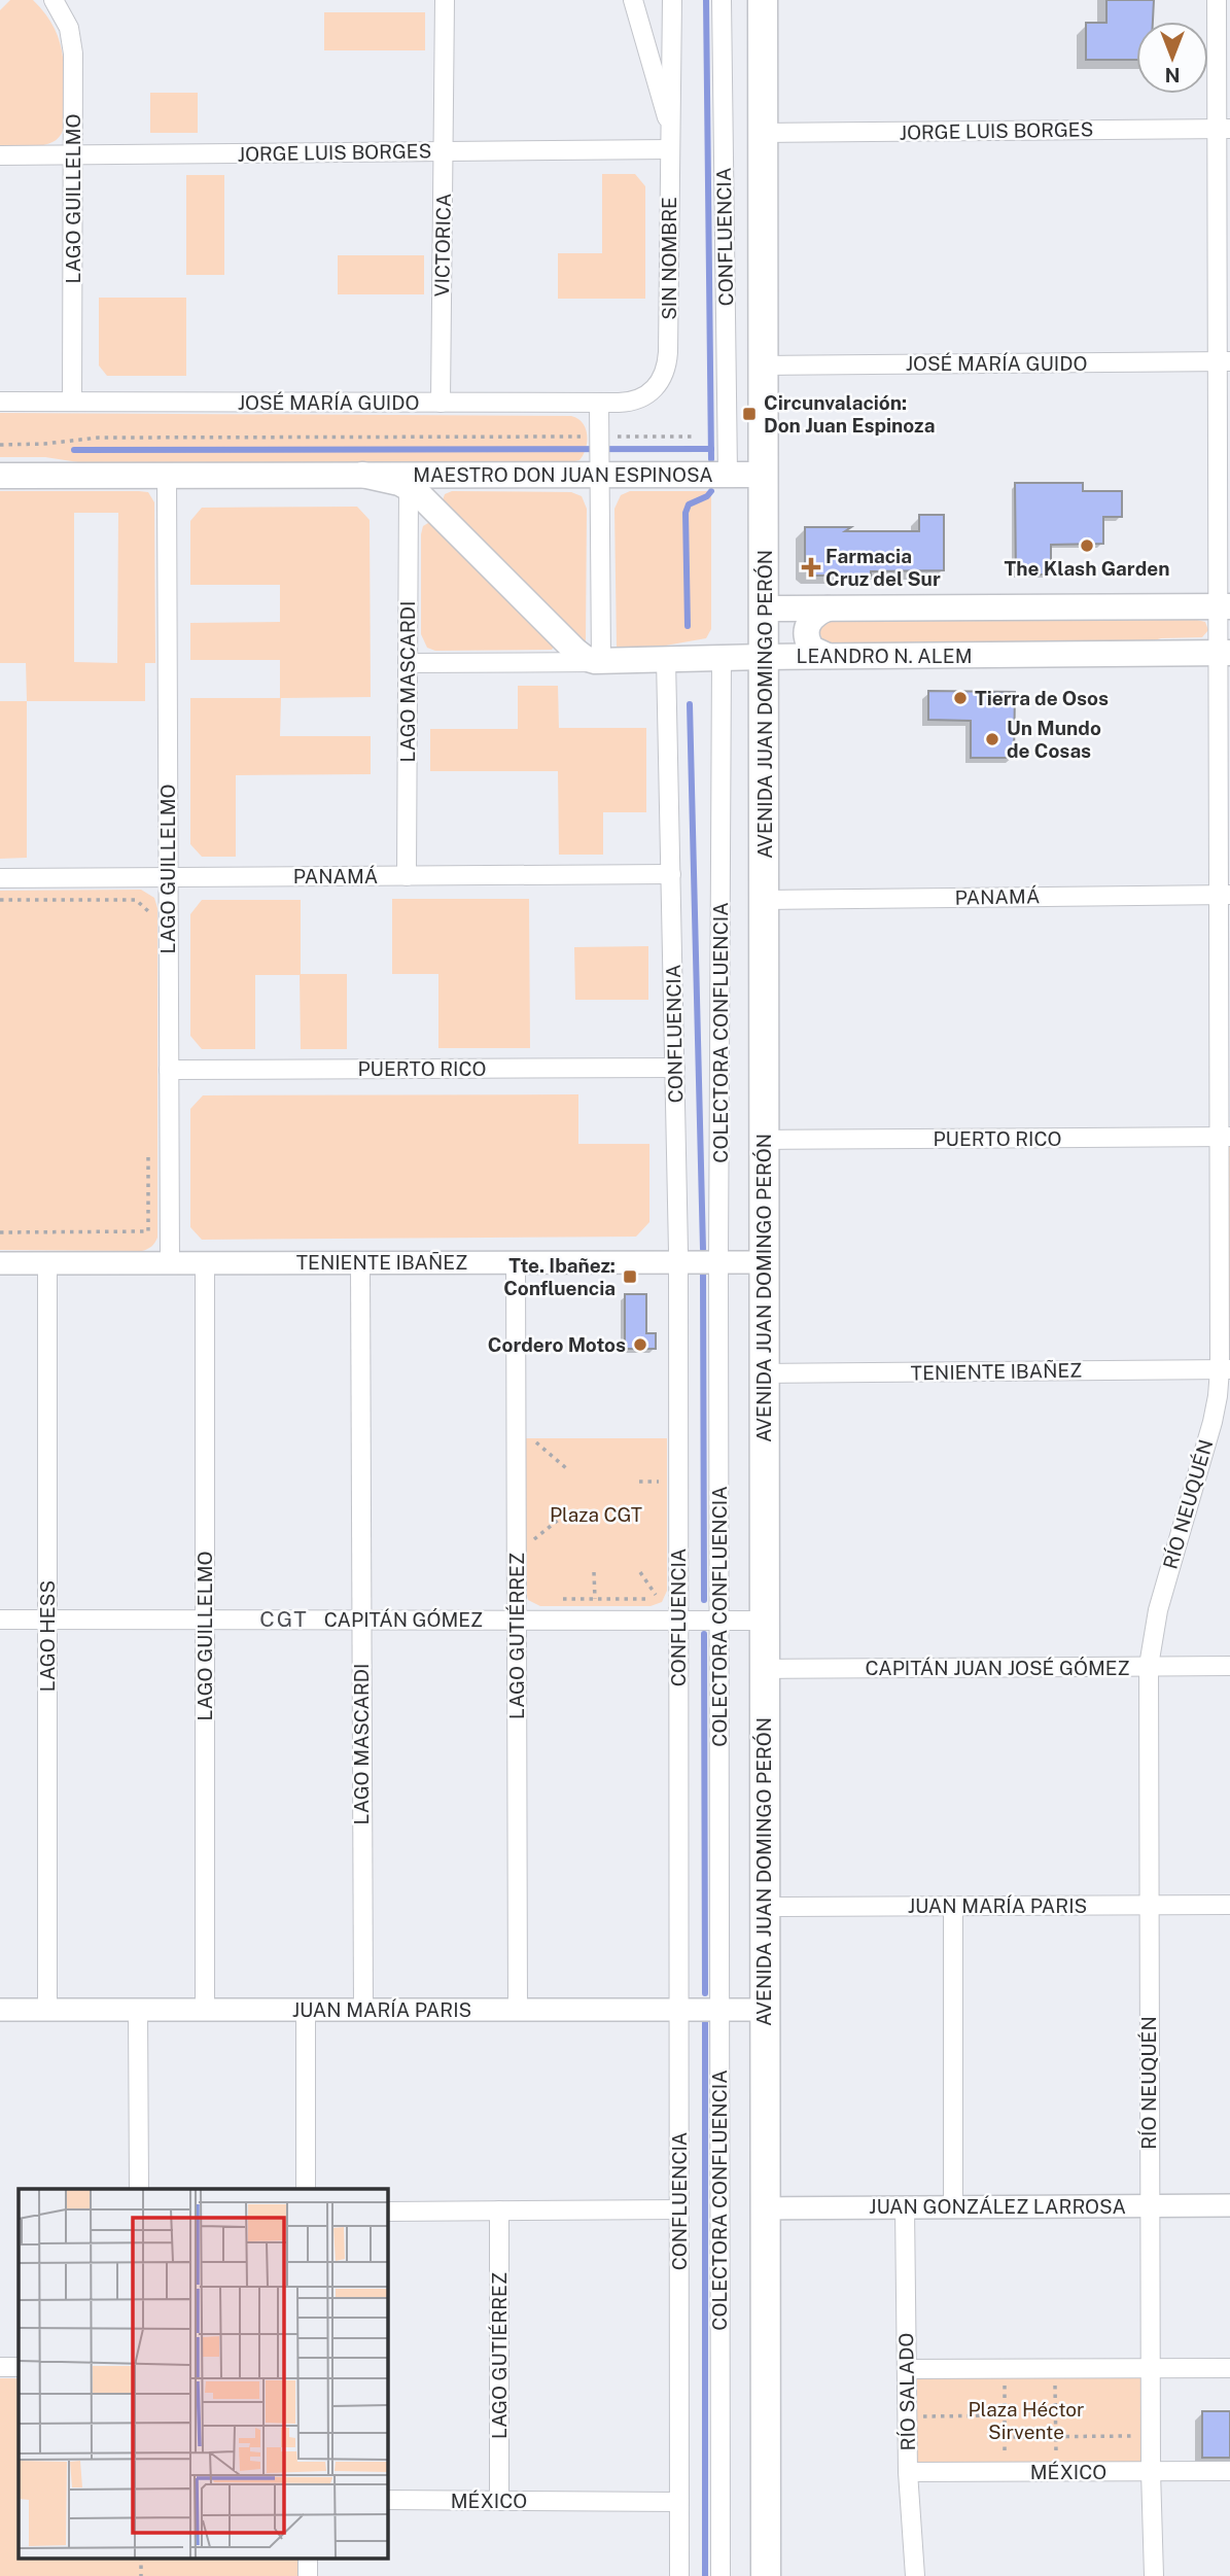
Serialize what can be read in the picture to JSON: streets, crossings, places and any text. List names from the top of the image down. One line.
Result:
{"streets":{"main road":["MAESTRO DON JUAN ESPINOSA","LEANDRO N. ALEM","AVENIDA JUAN DOMINGO PERÓN"],"street":["JORGE LUIS BORGES","LAGO GUILLELMO","CONFLUENCIA","VICTORICA","SIN NOMBRE","JOSÉ MARÍA GUIDO","LAGO MASCARDI","PANAMÁ","COLECTORA CONFLUENCIA","PUERTO RICO","TENIENTE IBAÑEZ","RÍO NEUQUÉN","CAPITÁN GÓMEZ","LAGO HESS","LAGO GUTIÉRREZ","CAPITÁN JUAN JOSÉ GÓMEZ","JUAN MARÍA PARIS","JUAN GONZÁLEZ LARROSA","RÍO SALADO","MÉXICO"]},"crossings":[["JORGE LUIS BORGES","LAGO GUILLELMO"],["JORGE LUIS BORGES","VICTORICA"],["JORGE LUIS BORGES","SIN NOMBRE"],["JORGE LUIS BORGES","AVENIDA JUAN DOMINGO PERÓN"],["JORGE LUIS BORGES","RÍO NEUQUÉN"],["LAGO GUILLELMO","JOSÉ MARÍA GUIDO"],["LAGO GUILLELMO","MAESTRO DON JUAN ESPINOSA"],["LAGO GUILLELMO","PANAMÁ"],["LAGO GUILLELMO","PUERTO RICO"],["LAGO GUILLELMO","TENIENTE IBAÑEZ"],["LAGO GUILLELMO","CAPITÁN GÓMEZ"],["LAGO GUILLELMO","JUAN MARÍA PARIS"],["CONFLUENCIA","MAESTRO DON JUAN ESPINOSA"],["CONFLUENCIA","LEANDRO N. ALEM"],["CONFLUENCIA","PANAMÁ"],["CONFLUENCIA","PUERTO RICO"],["CONFLUENCIA","TENIENTE IBAÑEZ"],["CONFLUENCIA","CAPITÁN GÓMEZ"],["CONFLUENCIA","JUAN MARÍA PARIS"],["CONFLUENCIA","MÉXICO"],["VICTORICA","JOSÉ MARÍA GUIDO"],["SIN NOMBRE","JOSÉ MARÍA GUIDO"],["JOSÉ MARÍA GUIDO","AVENIDA JUAN DOMINGO PERÓN"],["JOSÉ MARÍA GUIDO","RÍO NEUQUÉN"],["MAESTRO DON JUAN ESPINOSA","LEANDRO N. ALEM"],["MAESTRO DON JUAN ESPINOSA","LAGO MASCARDI"],["MAESTRO DON JUAN ESPINOSA","AVENIDA JUAN DOMINGO PERÓN"],["LEANDRO N. ALEM","LAGO MASCARDI"],["LEANDRO N. ALEM","AVENIDA JUAN DOMINGO PERÓN"],["LEANDRO N. ALEM","COLECTORA CONFLUENCIA"],["LEANDRO N. ALEM","RÍO NEUQUÉN"],["LAGO MASCARDI","PANAMÁ"],["LAGO MASCARDI","TENIENTE IBAÑEZ"],["LAGO MASCARDI","CAPITÁN GÓMEZ"],["LAGO MASCARDI","JUAN MARÍA PARIS"],["AVENIDA JUAN DOMINGO PERÓN","PANAMÁ"],["AVENIDA JUAN DOMINGO PERÓN","PUERTO RICO"],["AVENIDA JUAN DOMINGO PERÓN","TENIENTE IBAÑEZ"],["AVENIDA JUAN DOMINGO PERÓN","CAPITÁN GÓMEZ"],["AVENIDA JUAN DOMINGO PERÓN","CAPITÁN JUAN JOSÉ GÓMEZ"],["AVENIDA JUAN DOMINGO PERÓN","JUAN MARÍA PARIS"],["AVENIDA JUAN DOMINGO PERÓN","JUAN GONZÁLEZ LARROSA"],["PANAMÁ","RÍO NEUQUÉN"],["COLECTORA CONFLUENCIA","TENIENTE IBAÑEZ"],["COLECTORA CONFLUENCIA","CAPITÁN GÓMEZ"],["COLECTORA CONFLUENCIA","JUAN MARÍA PARIS"],["PUERTO RICO","RÍO NEUQUÉN"],["TENIENTE IBAÑEZ","RÍO NEUQUÉN"],["TENIENTE IBAÑEZ","LAGO HESS"],["TENIENTE IBAÑEZ","LAGO GUTIÉRREZ"],["RÍO NEUQUÉN","CAPITÁN JUAN JOSÉ GÓMEZ"],["RÍO NEUQUÉN","JUAN MARÍA PARIS"],["RÍO NEUQUÉN","JUAN GONZÁLEZ LARROSA"],["RÍO NEUQUÉN","MÉXICO"],["CAPITÁN GÓMEZ","LAGO HESS"],["CAPITÁN GÓMEZ","LAGO GUTIÉRREZ"],["LAGO HESS","JUAN MARÍA PARIS"],["LAGO GUTIÉRREZ","JUAN MARÍA PARIS"],["LAGO GUTIÉRREZ","MÉXICO"],["JUAN GONZÁLEZ LARROSA","RÍO SALADO"],["RÍO SALADO","MÉXICO"]],"districts":["CGT"],"parks":["Plaza CGT","Plaza Héctor Sirvente"],"places":{"transit":["Circunvalación: Don Juan Espinoza","Tte. Ibañez: Confluencia"],"other":["The Klash Garden","Tierra de Osos","Un Mundo de Cosas","Cordero Motos"],"health":["Farmacia Cruz del Sur"]},"north":"bottom"}
